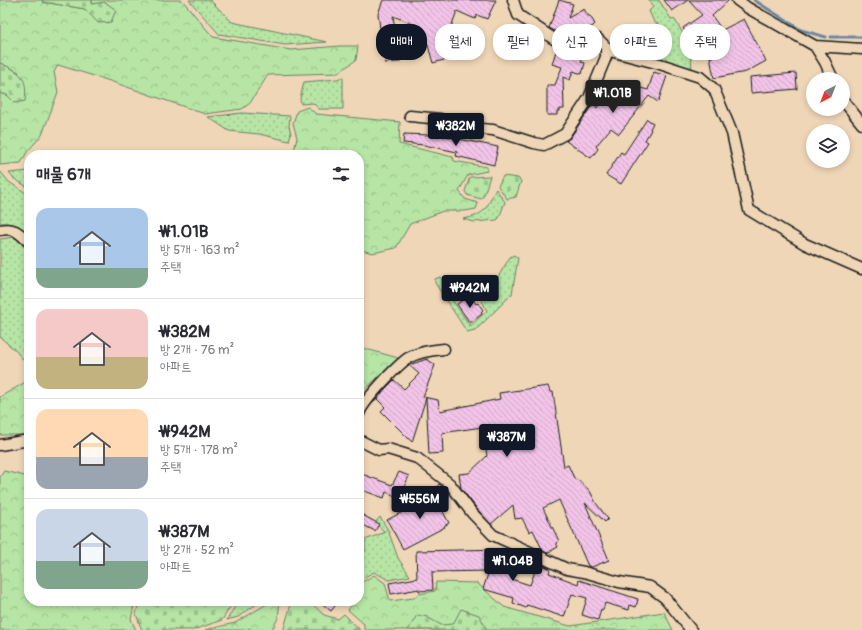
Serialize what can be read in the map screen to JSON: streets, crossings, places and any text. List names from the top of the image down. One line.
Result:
{"north":"bottom left","page":{"chip":["매매","월세","필터","신규","아파트","주택"],"price":["₩1.01B","₩382M","₩942M","₩387M","₩556M","₩1.04B"],"heading":"매물 6개","list":[{"name":"₩1.01B","note":"방 5개 · 163 m² · 주택"},{"name":"₩382M","note":"방 2개 · 76 m² · 아파트"},{"name":"₩942M","note":"방 5개 · 178 m² · 주택"},{"name":"₩387M","note":"방 2개 · 52 m² · 아파트"}]}}
